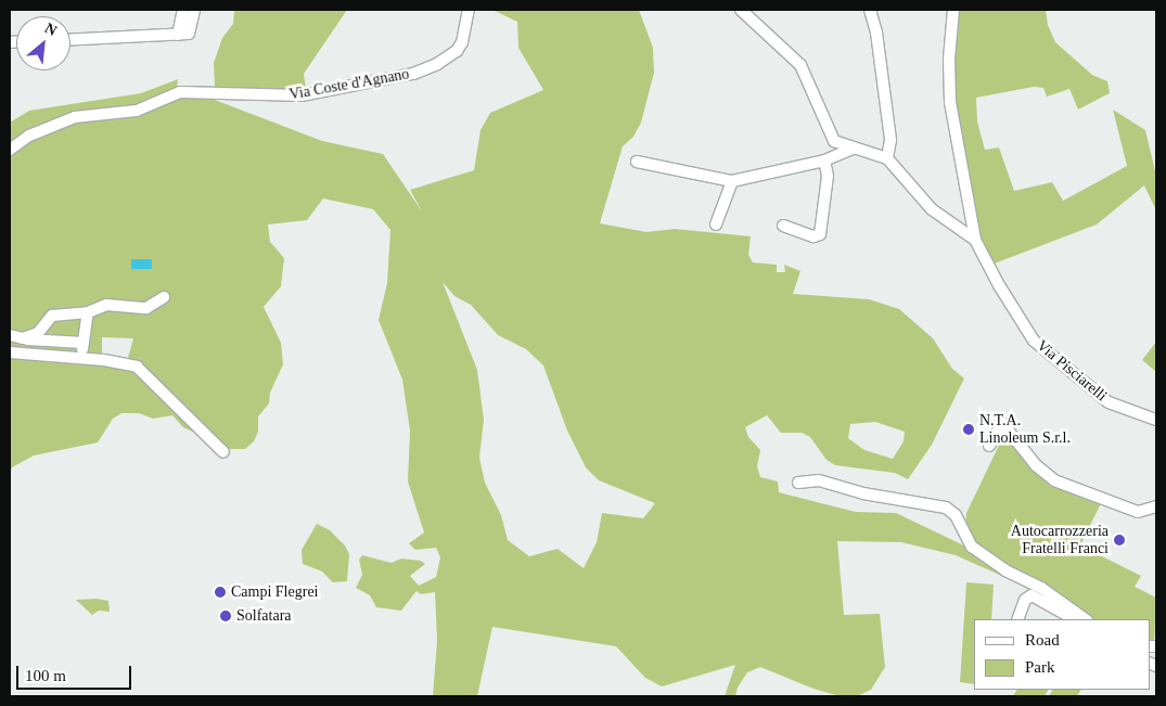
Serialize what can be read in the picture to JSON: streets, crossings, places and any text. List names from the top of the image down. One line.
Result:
{"streets":{"street":["Via Coste d'Agnano","Via Pisciarelli"]},"places":["N.T.A. Linoleum S.r.l.","Autocarrozzeria Fratelli Franci","Campi Flegrei","Solfatara"],"legend":["Road","Park"],"scale_bar":"100 m","north":"top right"}
